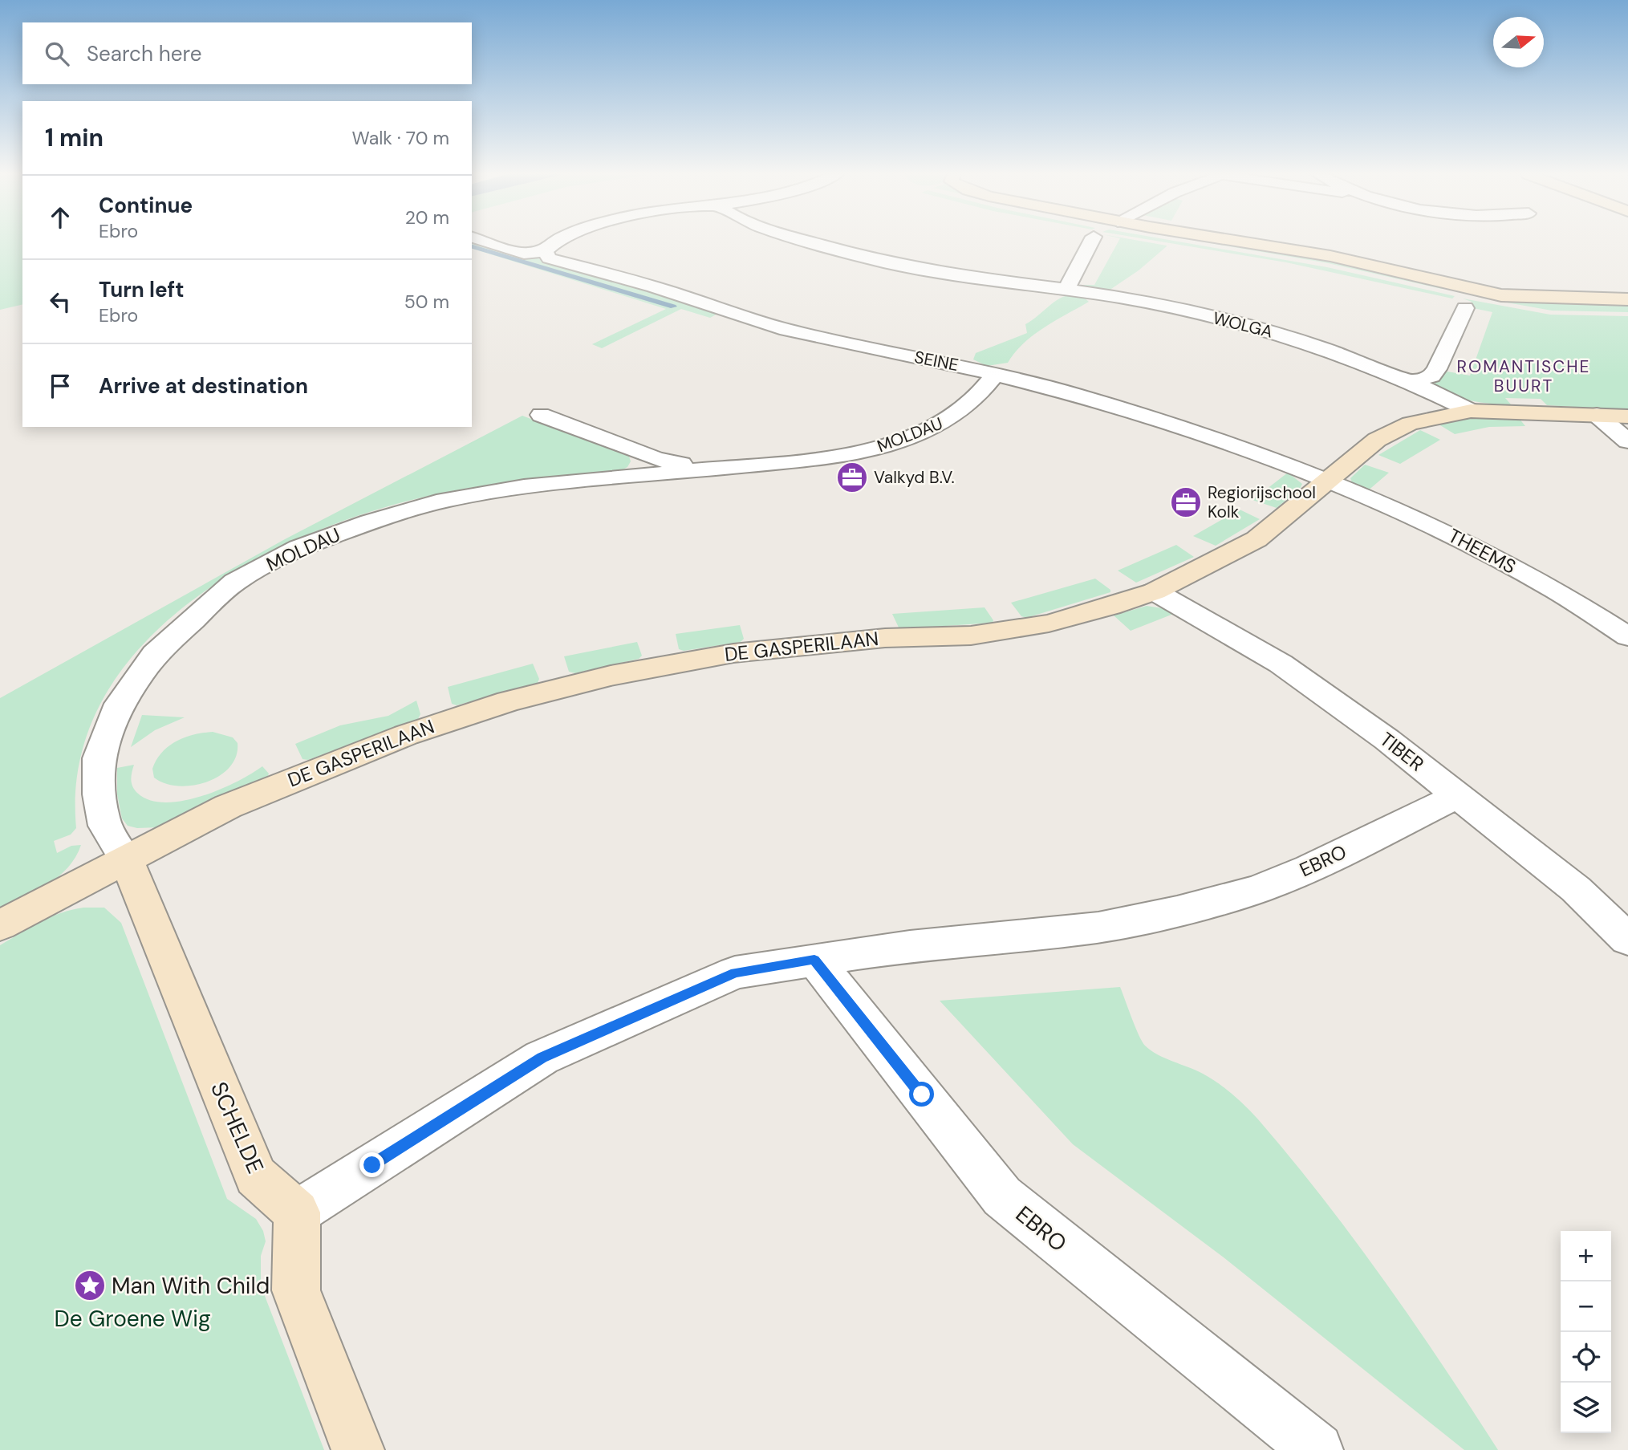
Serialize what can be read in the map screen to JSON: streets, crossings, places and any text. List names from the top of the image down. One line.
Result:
{"streets":{"street":["WOLGA","SEINE","MOLDAU","THEEMS","DE GASPERILAAN","TIBER","EBRO","SCHELDE"]},"crossings":[["WOLGA","DE GASPERILAAN"],["SEINE","MOLDAU"],["SEINE","THEEMS"],["SEINE","DE GASPERILAAN"],["MOLDAU","DE GASPERILAAN"],["MOLDAU","SCHELDE"],["THEEMS","DE GASPERILAAN"],["DE GASPERILAAN","TIBER"],["DE GASPERILAAN","SCHELDE"],["TIBER","EBRO"],["EBRO","SCHELDE"]],"districts":["ROMANTISCHE BUURT"],"parks":["De Groene Wig"],"places":{"office":["Valkyd B.V.","Regiorijschool Kolk"],"place":["Man With Child"]},"north":"right","page":{"search":"Search here","heading":["1 min","Walk · 70 m"],"list":[["Continue","Ebro","20 m"],["Turn left","Ebro","50 m"],"Arrive at destination"],"map_buttons":["+","−"]}}
